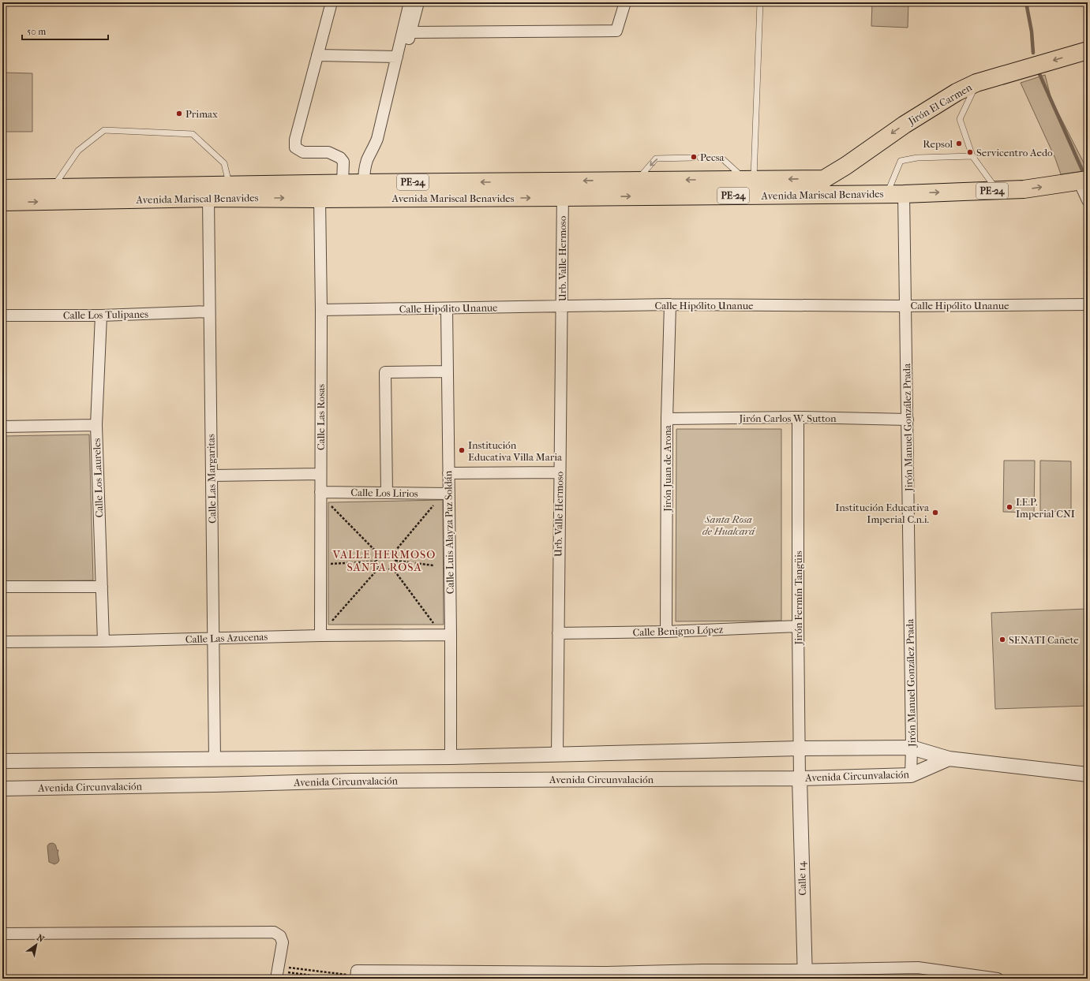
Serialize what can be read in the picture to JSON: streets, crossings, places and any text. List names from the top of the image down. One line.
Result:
{"streets":{"highway":["Jirón El Carmen","PE-24","Avenida Mariscal Benavides"],"street":["Urb. Valle Hermoso","Calle Hipólito Unanue","Calle Los Tulipanes","Calle Las Rosas","Jirón Carlos W. Sutton","Jirón Manuel González Prada","Jirón Juan de Arona","Calle Los Laureles","Calle Las Margaritas","Calle Los Lirios","Calle Luis Alayza Paz Soldán","Jirón Fermín Tangüis","Calle Benigno López","Calle Las Azucenas","Avenida Circunvalación","Calle 14"]},"crossings":[["Jirón El Carmen","Avenida Mariscal Benavides"],["PE-24","Avenida Mariscal Benavides"],["PE-24","Jirón Manuel González Prada"],["Avenida Mariscal Benavides","Urb. Valle Hermoso"],["Avenida Mariscal Benavides","Calle Las Rosas"],["Avenida Mariscal Benavides","Jirón Manuel González Prada"],["Avenida Mariscal Benavides","Calle Las Margaritas"],["Urb. Valle Hermoso","Calle Hipólito Unanue"],["Urb. Valle Hermoso","Calle Benigno López"],["Calle Hipólito Unanue","Calle Las Rosas"],["Calle Hipólito Unanue","Jirón Manuel González Prada"],["Calle Hipólito Unanue","Jirón Juan de Arona"],["Calle Hipólito Unanue","Calle Luis Alayza Paz Soldán"],["Calle Los Tulipanes","Calle Los Laureles"],["Calle Los Tulipanes","Calle Las Margaritas"],["Calle Las Rosas","Calle Los Lirios"],["Calle Las Rosas","Calle Las Azucenas"],["Jirón Carlos W. Sutton","Jirón Manuel González Prada"],["Jirón Carlos W. Sutton","Jirón Juan de Arona"],["Jirón Carlos W. Sutton","Jirón Fermín Tangüis"],["Jirón Manuel González Prada","Avenida Circunvalación"],["Jirón Juan de Arona","Calle Benigno López"],["Calle Los Laureles","Calle Las Azucenas"],["Calle Las Margaritas","Calle Las Azucenas"],["Calle Los Lirios","Calle Luis Alayza Paz Soldán"],["Calle Luis Alayza Paz Soldán","Calle Las Azucenas"],["Jirón Fermín Tangüis","Calle Benigno López"],["Jirón Fermín Tangüis","Avenida Circunvalación"],["Jirón Fermín Tangüis","Calle 14"],["Avenida Circunvalación","Calle 14"]],"districts":["VALLE HERMOSO SANTA ROSA"],"parks":["Santa Rosa de Hualcará"],"places":["Primax","Repsol","Servicentro Aedo","Pecsa","Institución Educativa Villa Maria","I.E.P. Imperial CNI","Institución Educativa Imperial C.n.i.","SENATI Cañete"],"scale_bar":"50 m","north":"top right"}
